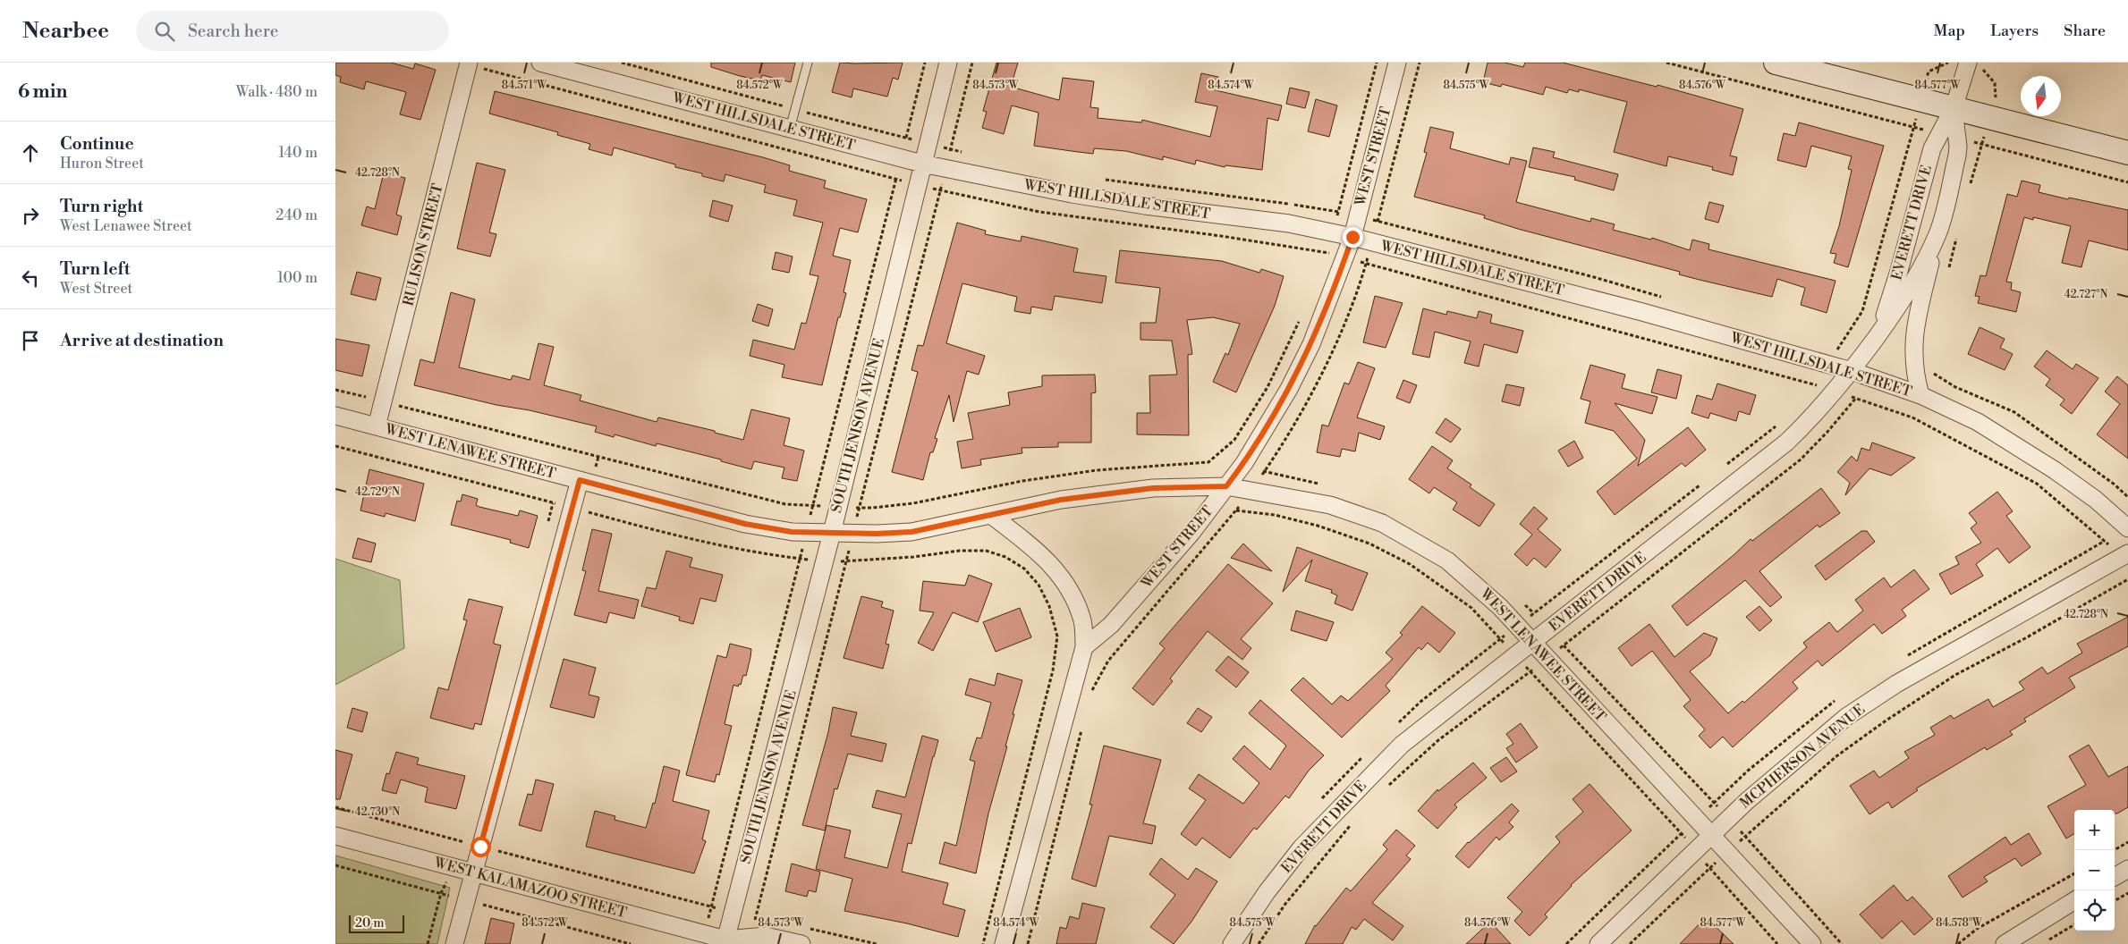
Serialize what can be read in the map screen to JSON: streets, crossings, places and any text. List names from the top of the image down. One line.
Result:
{"streets":{"street":["WEST HILLSDALE STREET","WEST STREET","EVERETT DRIVE","RULISON STREET","SOUTH JENISON AVENUE","WEST LENAWEE STREET","MCPHERSON AVENUE","WEST KALAMAZOO STREET"]},"crossings":[["WEST HILLSDALE STREET","WEST STREET"],["WEST HILLSDALE STREET","EVERETT DRIVE"],["WEST HILLSDALE STREET","SOUTH JENISON AVENUE"],["WEST STREET","WEST LENAWEE STREET"],["EVERETT DRIVE","WEST LENAWEE STREET"],["RULISON STREET","WEST LENAWEE STREET"],["SOUTH JENISON AVENUE","WEST LENAWEE STREET"],["SOUTH JENISON AVENUE","WEST KALAMAZOO STREET"],["WEST LENAWEE STREET","MCPHERSON AVENUE"]],"scale_bar":"20 m","north":"bottom","page":{"header":"Nearbee","search":"Search here","nav":["Map","Layers","Share"],"heading":["6 min","Walk · 480 m"],"list":[["Continue","Huron Street","140 m"],["Turn right","West Lenawee Street","240 m"],["Turn left","West Street","100 m"],"Arrive at destination"],"map_buttons":["+","−"],"scale":"20 m"},"coordinates":["84.571°W","84.572°W","84.573°W","84.574°W","84.575°W","84.576°W","84.577°W","42.728°N","42.727°N","42.729°N","42.730°N","84.578°W"]}
